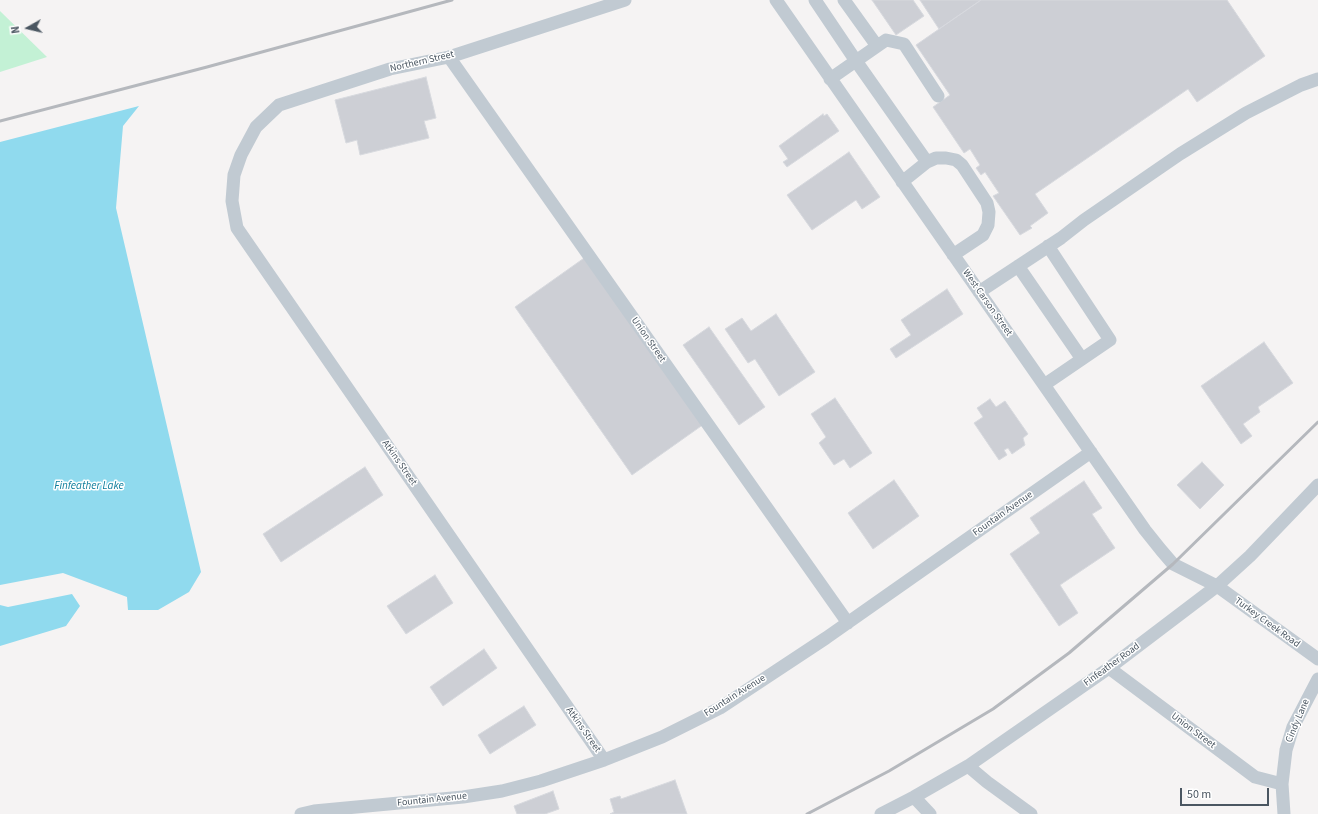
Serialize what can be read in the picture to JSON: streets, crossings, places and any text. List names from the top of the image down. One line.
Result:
{"streets":{"street":["Northern Street","West Carson Street","Union Street","Atkins Street","Fountain Avenue","Turkey Creek Road","Finfeather Road","Cindy Lane"]},"crossings":[["Northern Street","Union Street"],["Northern Street","Atkins Street"],["West Carson Street","Fountain Avenue"],["West Carson Street","Turkey Creek Road"],["West Carson Street","Finfeather Road"],["Union Street","Fountain Avenue"],["Union Street","Finfeather Road"],["Union Street","Cindy Lane"],["Atkins Street","Fountain Avenue"],["Turkey Creek Road","Finfeather Road"]],"water":["Finfeather Lake"],"scale_bar":"50 m","north":"left"}
